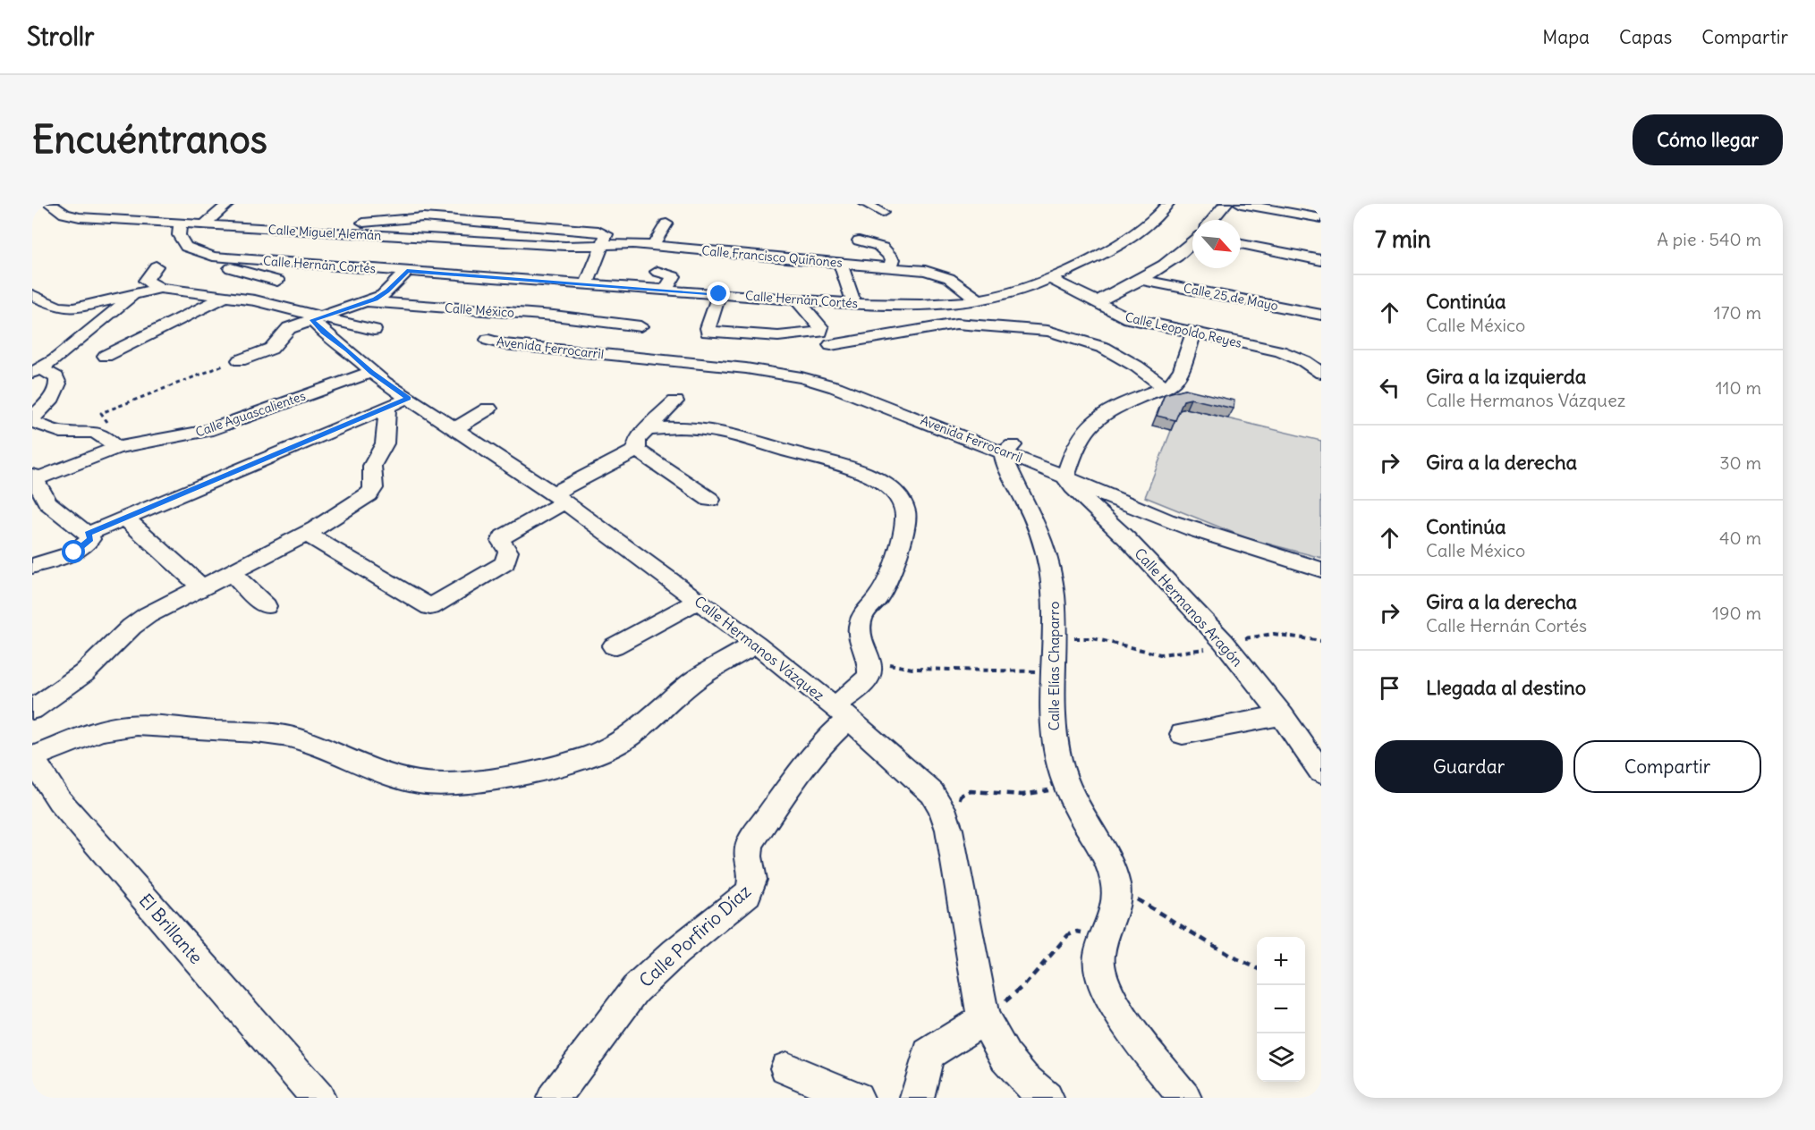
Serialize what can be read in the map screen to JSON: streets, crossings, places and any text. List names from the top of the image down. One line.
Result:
{"streets":{"street":["Calle Miguel Alemán","Calle Francisco Quiñones","Calle Hernán Cortés","Calle 25 de Mayo","Calle México","Calle Leopoldo Reyes","Avenida Ferrocarril","Calle Aguascalientes","Calle Hermanos Aragón","Calle Hermanos Vázquez","Calle Elías Chaparro","El Brillante","Calle Porfirio Díaz"]},"crossings":[["Calle Miguel Alemán","Calle Francisco Quiñones"],["Calle Francisco Quiñones","Calle Hernán Cortés"],["Calle Hernán Cortés","Calle Leopoldo Reyes"],["Avenida Ferrocarril","Calle Hermanos Aragón"],["Avenida Ferrocarril","Calle Elías Chaparro"],["Calle Aguascalientes","Calle Hermanos Vázquez"],["Calle Hermanos Vázquez","Calle Porfirio Díaz"]],"north":"bottom right","page":{"header":"Strollr","nav":["Mapa","Capas","Compartir"],"buttons":["Cómo llegar",["Guardar","Compartir"]],"title":"Encuéntranos","heading":["7 min","A pie · 540 m"],"list":[["Continúa","Calle México","170 m"],["Gira a la izquierda","Calle Hermanos Vázquez","110 m"],["Gira a la derecha","30 m"],["Continúa","Calle México","40 m"],["Gira a la derecha","Calle Hernán Cortés","190 m"],"Llegada al destino"],"map_buttons":["+","−"]}}
